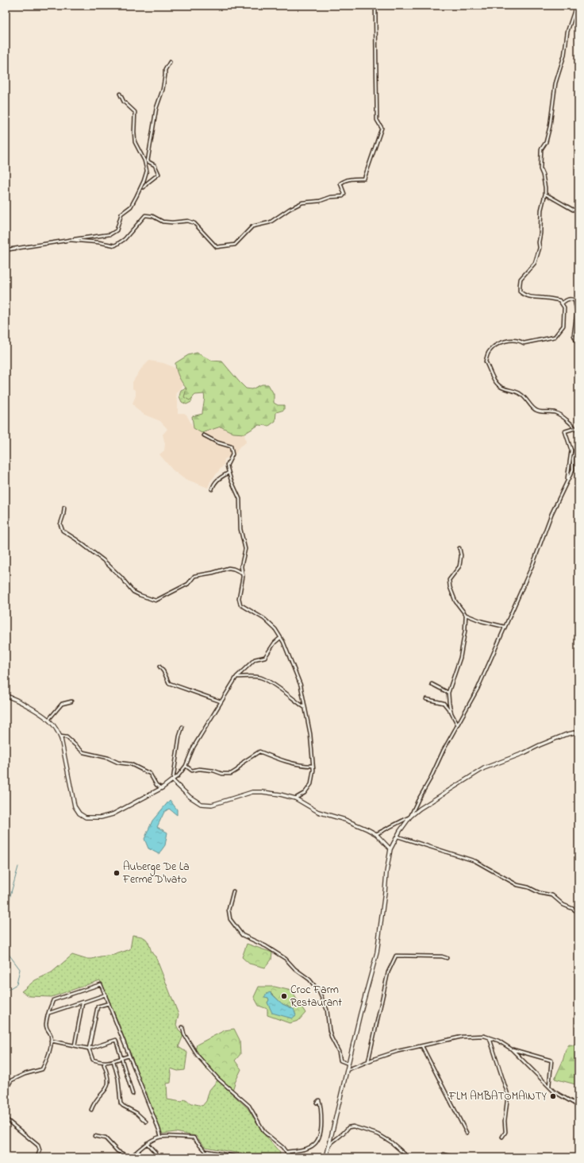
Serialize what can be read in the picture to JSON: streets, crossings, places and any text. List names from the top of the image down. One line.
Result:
{"places":["Auberge De La Ferme D'Ivato","Croc Farm Restaurant","FLM AMBATOMAINTY"]}
